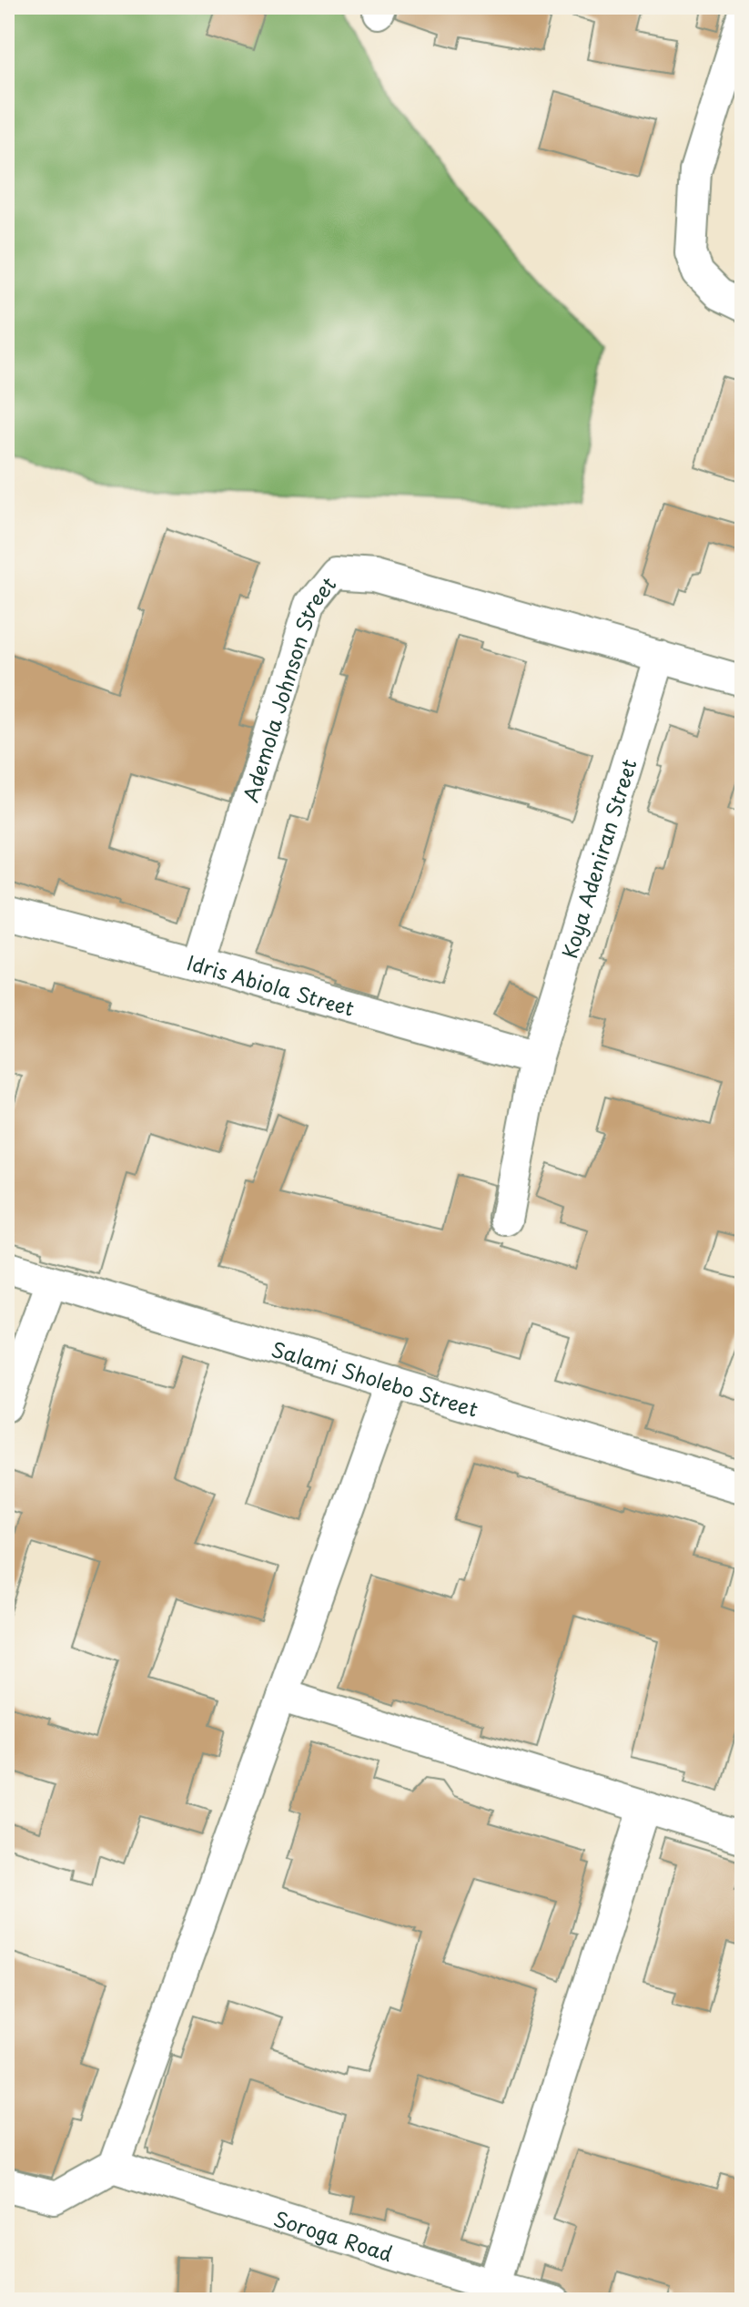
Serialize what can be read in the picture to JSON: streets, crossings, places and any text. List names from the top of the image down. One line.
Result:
{"streets":{"street":["Ademola Johnson Street","Koya Adeniran Street","Idris Abiola Street","Salami Sholebo Street","Soroga Road"]},"crossings":[["Ademola Johnson Street","Koya Adeniran Street"],["Ademola Johnson Street","Idris Abiola Street"],["Koya Adeniran Street","Idris Abiola Street"]]}
